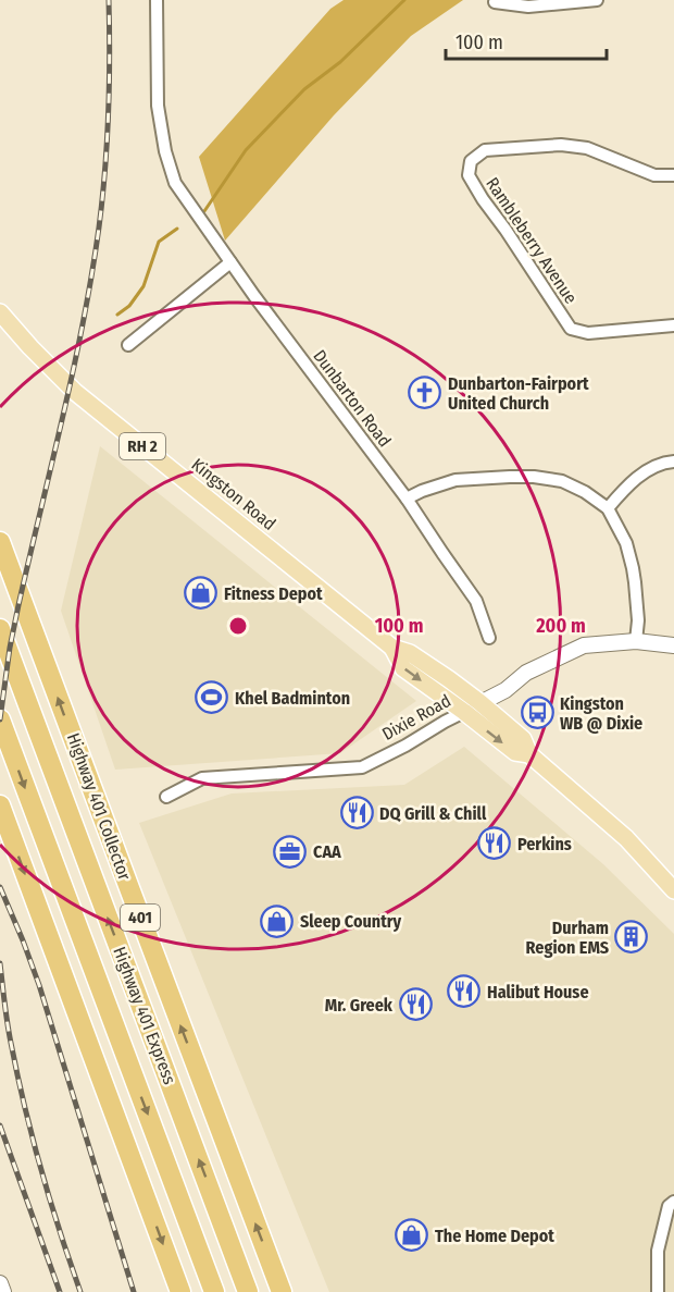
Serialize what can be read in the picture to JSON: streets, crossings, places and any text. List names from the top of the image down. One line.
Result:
{"streets":{"highway":["Highway 401 Collector","401","Highway 401 Express"],"main road":["RH 2","Kingston Road"],"street":["Rambleberry Avenue","Dunbarton Road","Dixie Road"]},"crossings":[["Kingston Road","Dixie Road"]],"places":{"church":["Dunbarton-Fairport United Church"],"shop":["Fitness Depot","Sleep Country","The Home Depot"],"sports":["Khel Badminton"],"bus stop":["Kingston WB @ Dixie"],"restaurant":["DQ Grill & Chill","Perkins","Halibut House","Mr. Greek"],"office":["CAA"],"building":["Durham Region EMS"]},"scale_bar":"100 m","rings":["100 m","200 m"]}
